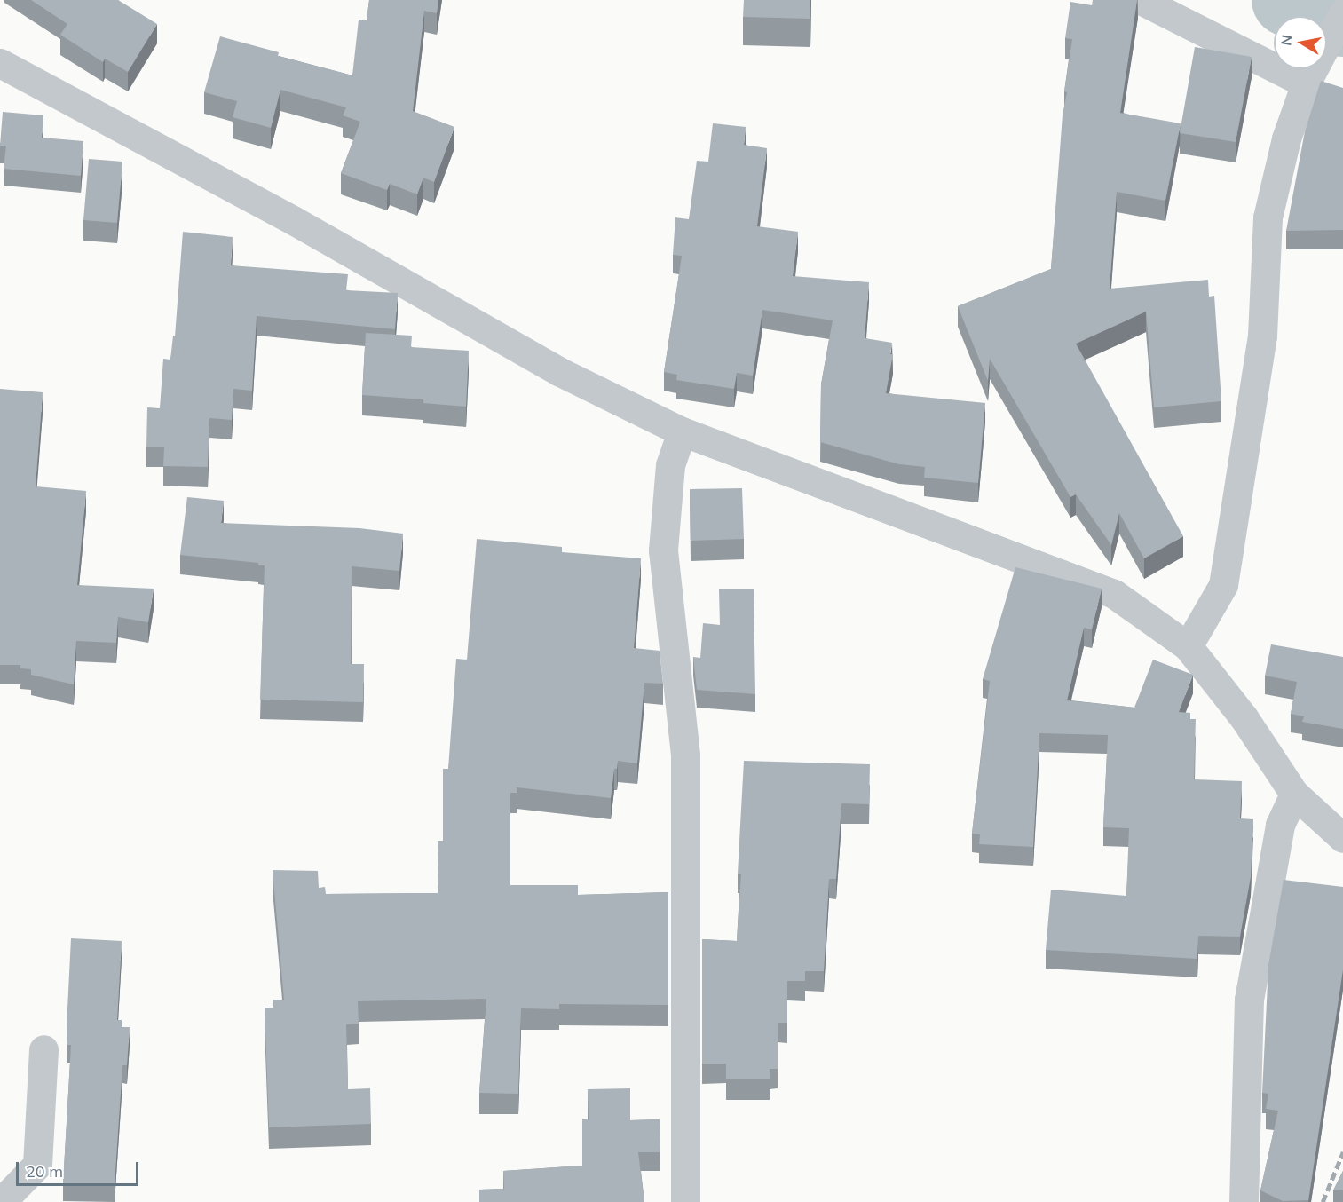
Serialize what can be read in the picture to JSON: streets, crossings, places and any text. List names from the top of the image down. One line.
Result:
{"scale_bar":"20 m","north":"left"}
